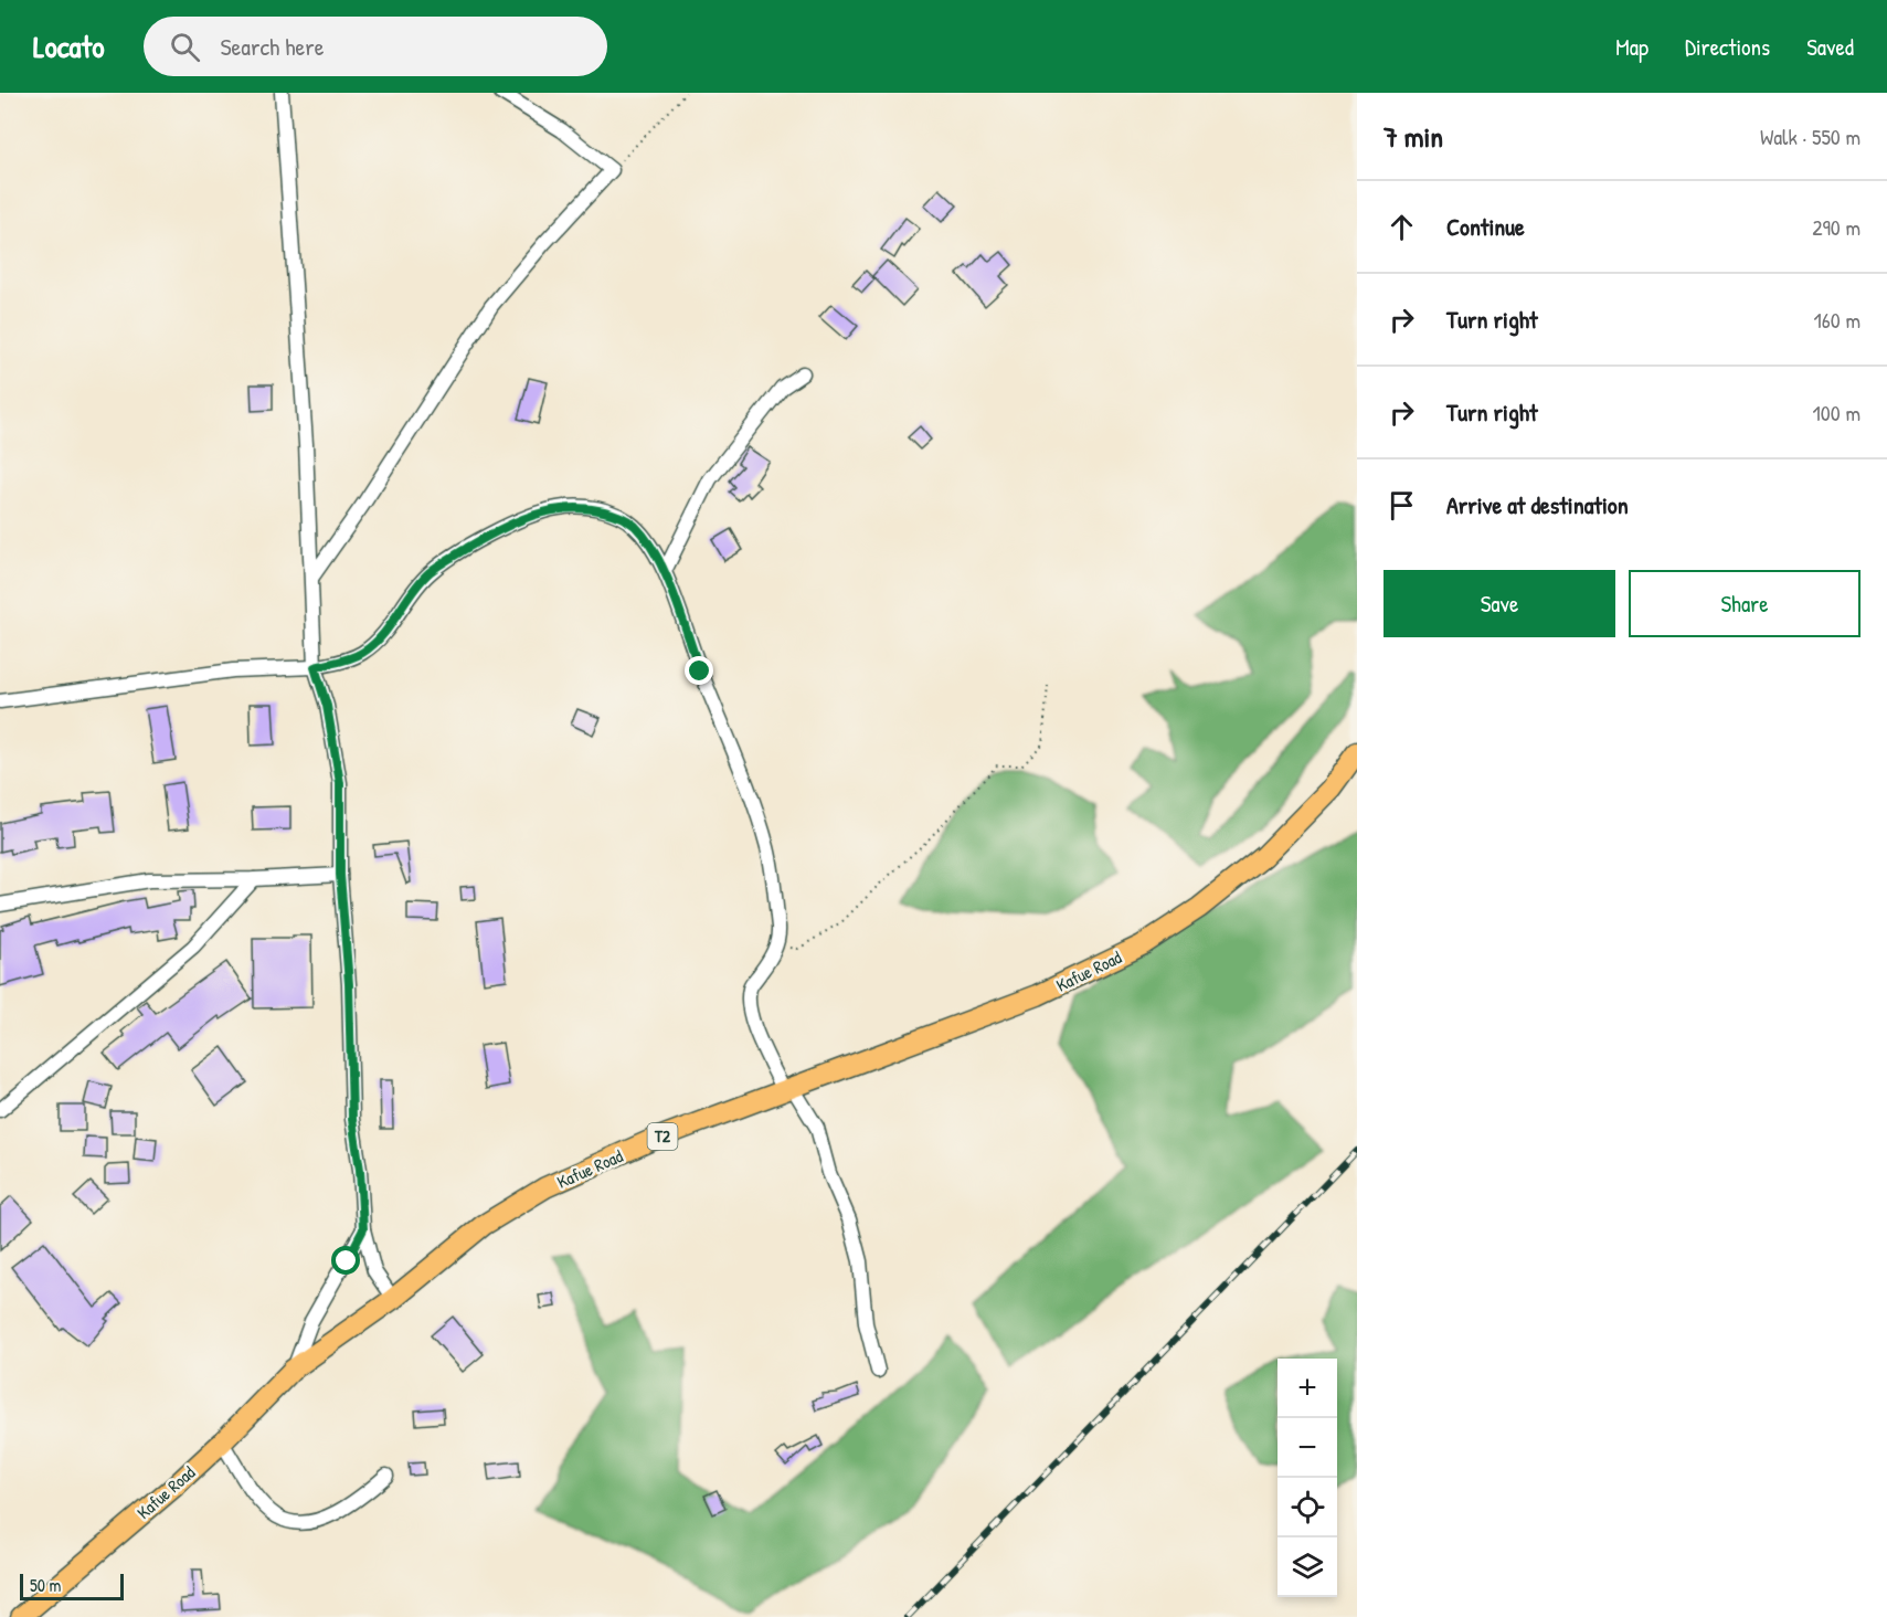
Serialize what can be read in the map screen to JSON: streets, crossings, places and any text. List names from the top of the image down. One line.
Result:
{"streets":{"highway":["Kafue Road","T2"]},"scale_bar":"50 m","page":{"header":"Locato","search":"Search here","nav":["Map","Directions","Saved"],"heading":["7 min","Walk · 550 m"],"list":[["Continue","290 m"],["Turn right","160 m"],["Turn right","100 m"],"Arrive at destination"],"buttons":["Save","Share"],"map_buttons":["+","−"],"scale":"50 m"}}
